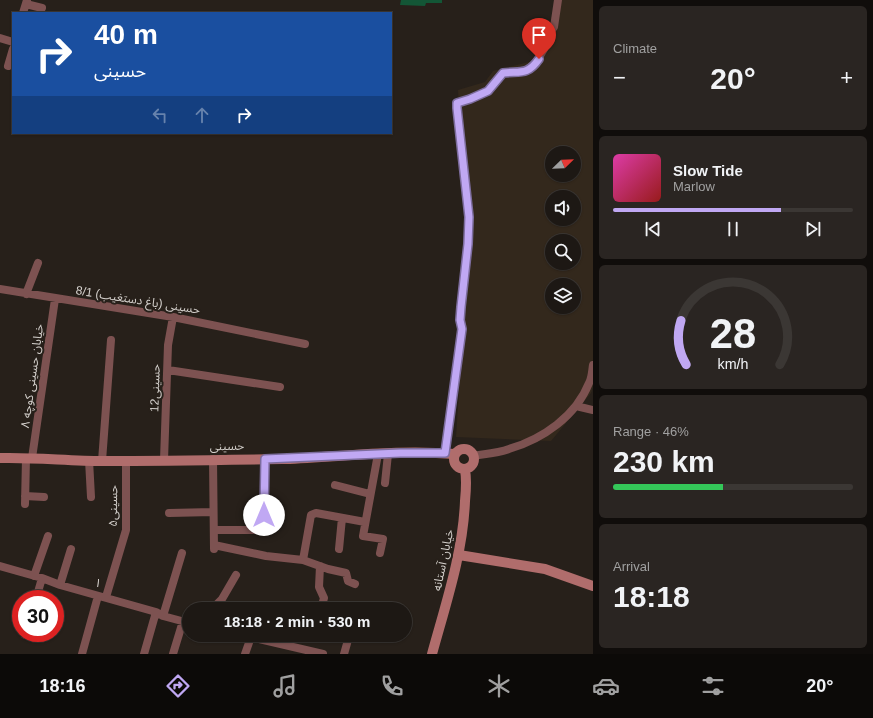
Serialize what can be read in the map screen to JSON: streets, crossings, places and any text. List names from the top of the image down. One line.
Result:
{"streets":{"street":["8/1 حسینی (باغ دستغیب)","خیابان حسینی کوچه ۸","حسینی12","حسینی","حسینی۵","خیابان آستانه","۱"]},"crossings":[["8/1 حسینی (باغ دستغیب)","خیابان حسینی کوچه ۸"],["8/1 حسینی (باغ دستغیب)","حسینی12"],["خیابان حسینی کوچه ۸","حسینی"],["حسینی12","حسینی"],["حسینی","حسینی۵"],["حسینی","خیابان آستانه"],["حسینی۵","۱"]],"north":"top right","page":{"tile":["Climate",["Range · 46%","230 km"],["Arrival","18:18"]],"turn":["40 m","حسینی"],"heat":["−","20°","+"],"song":["Slow Tide","Marlow"],"limit":"30","trip":"18:18 · 2 min · 530 m","tabs":["18:16","20°"],"gauge":["28","km/h"]}}
